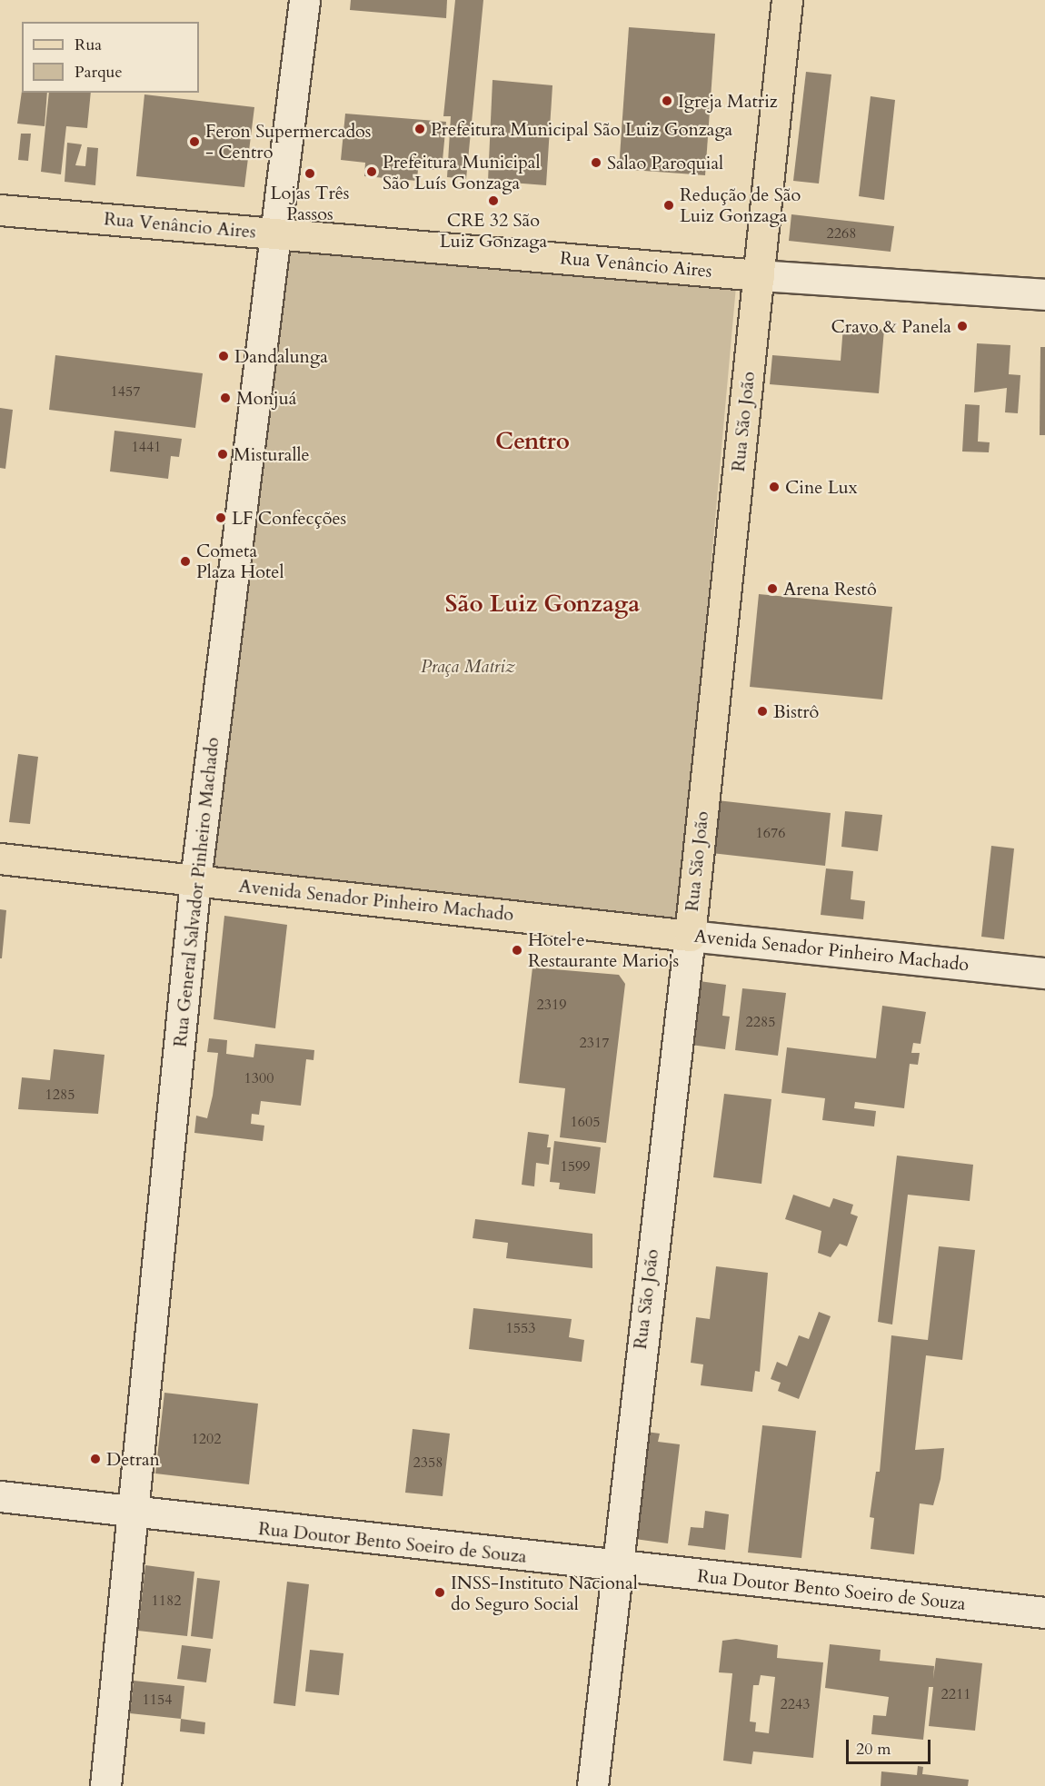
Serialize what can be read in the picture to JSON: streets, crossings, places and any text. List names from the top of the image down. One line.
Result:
{"streets":{"main road":["Rua Venâncio Aires","Rua São João","Avenida Senador Pinheiro Machado"],"street":["Rua General Salvador Pinheiro Machado","Rua Doutor Bento Soeiro de Souza"]},"crossings":[["Rua Venâncio Aires","Rua São João"],["Rua Venâncio Aires","Rua General Salvador Pinheiro Machado"],["Rua São João","Avenida Senador Pinheiro Machado"],["Rua São João","Rua Doutor Bento Soeiro de Souza"],["Rua General Salvador Pinheiro Machado","Avenida Senador Pinheiro Machado"],["Rua General Salvador Pinheiro Machado","Rua Doutor Bento Soeiro de Souza"]],"districts":["Centro","São Luiz Gonzaga"],"parks":["Praça Matriz"],"places":["Igreja Matriz","Prefeitura Municipal São Luiz Gonzaga","Feron Supermercados - Centro","Salao Paroquial","Prefeitura Municipal São Luís Gonzaga","Lojas Três Passos","CRE 32 São Luiz Gonzaga","Redução de São Luiz Gonzaga","Cravo & Panela","Dandalunga","Monjuá","Misturalle","Cine Lux","LF Confecções","Cometa Plaza Hotel","Arena Restô","Bistrô","Hotel e Restaurante Mario's","Detran","INSS-Instituto Nacional do Seguro Social"],"house_numbers":["2268","1457","1441","1676","2319","2285","2317","1300","1285","1605","1599","1553","1202","2358","1182","2211","1154","2243"],"legend":["Rua","Parque"],"scale_bar":"20 m"}
